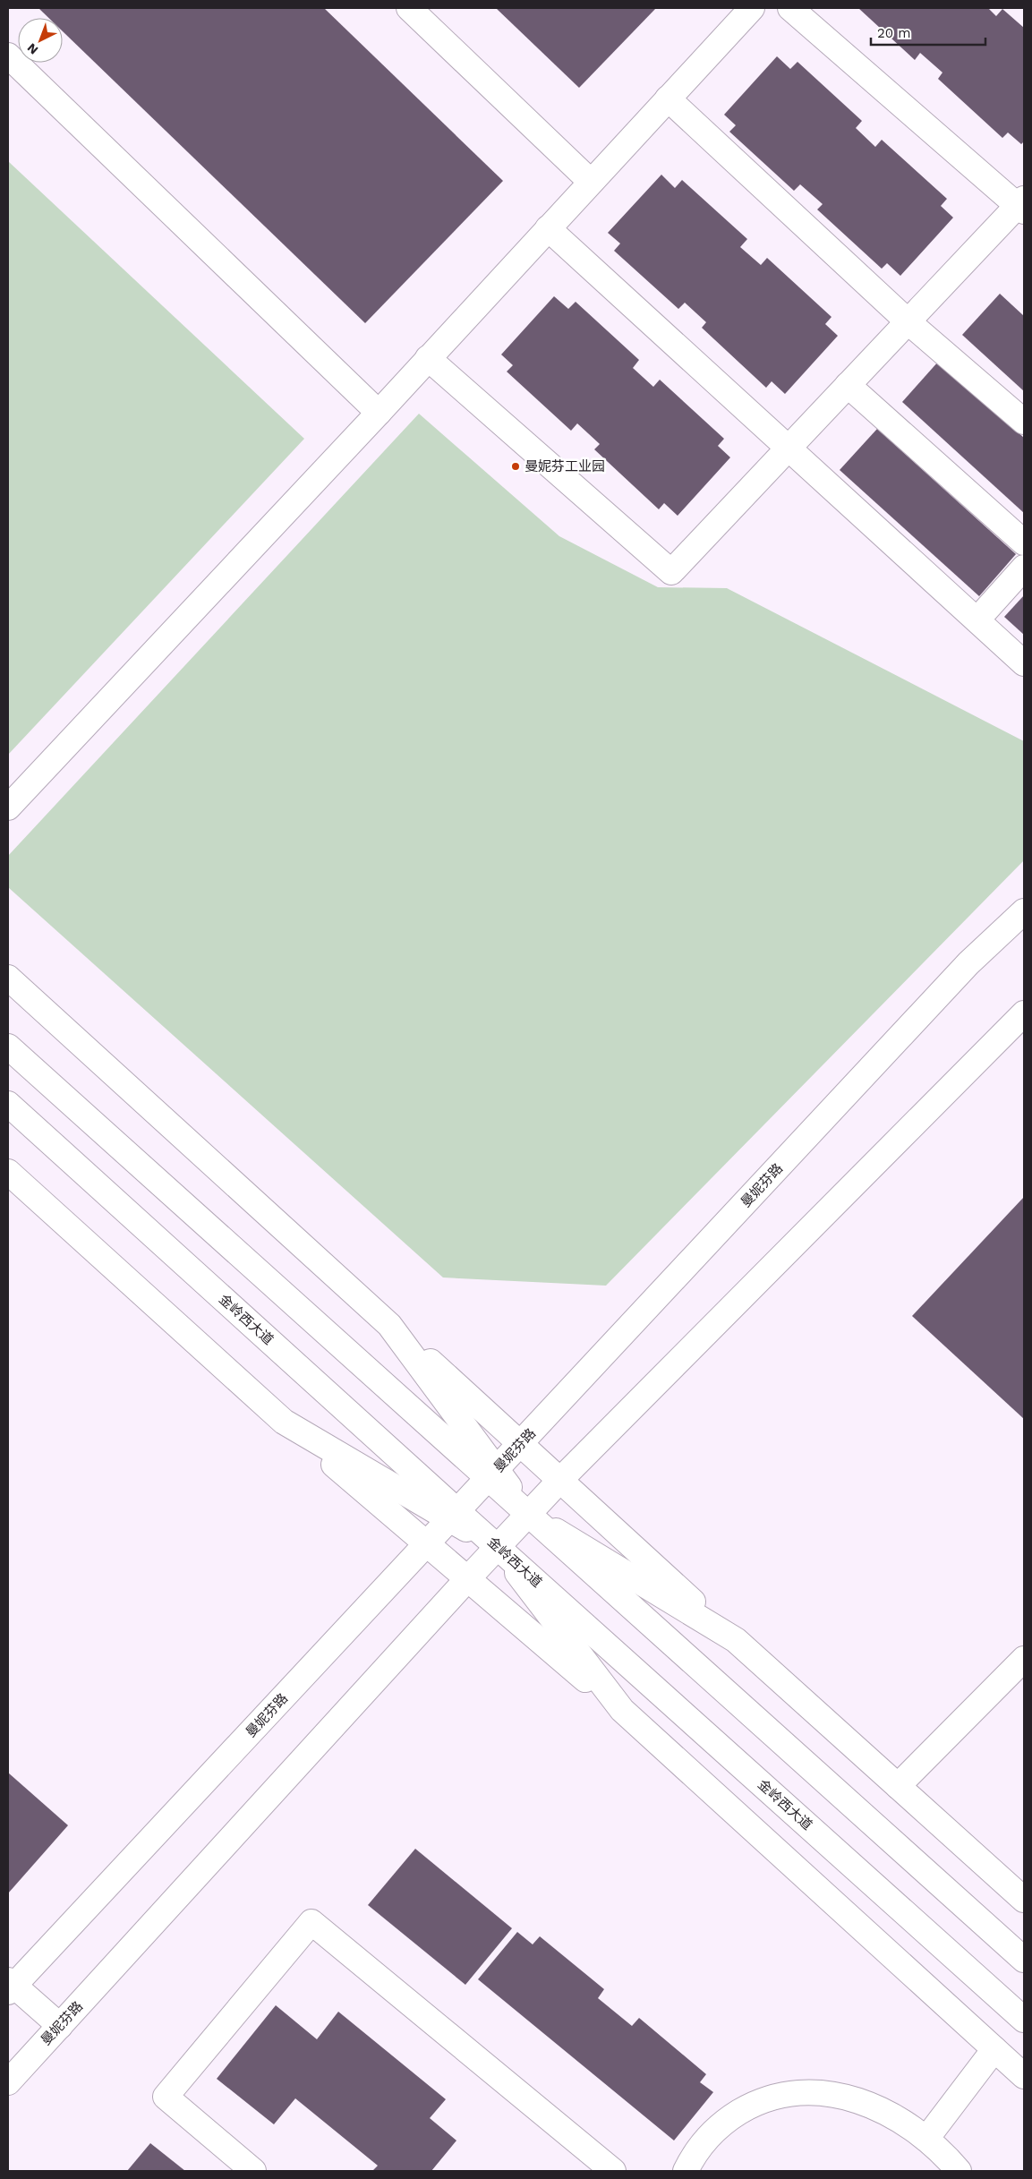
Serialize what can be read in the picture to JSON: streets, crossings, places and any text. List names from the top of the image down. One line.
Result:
{"streets":{"street":["曼妮芬路","金岭西大道"]},"crossings":[["曼妮芬路","金岭西大道"]],"places":["曼妮芬工业园"],"scale_bar":"20 m","north":"bottom left"}
